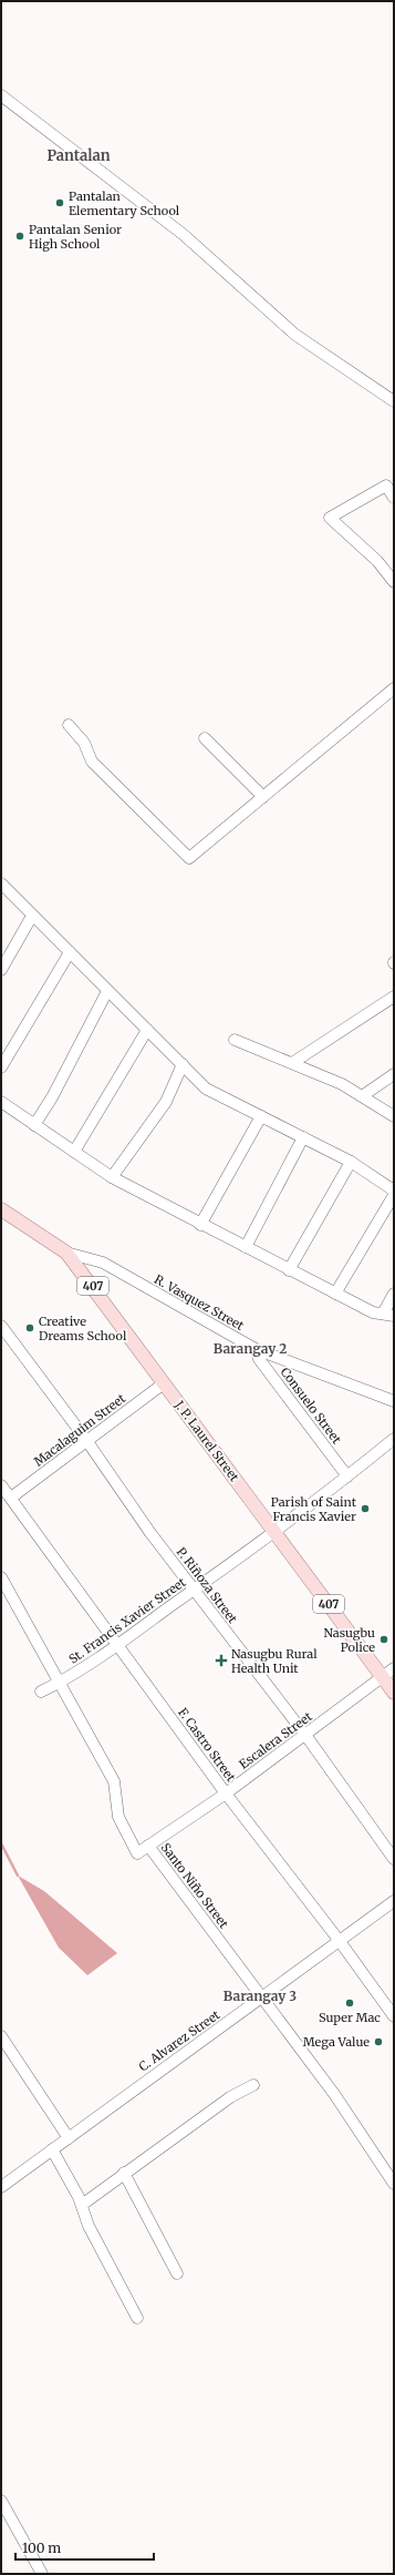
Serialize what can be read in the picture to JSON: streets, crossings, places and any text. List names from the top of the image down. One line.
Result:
{"streets":{"main road":["407","J. P. Laurel Street"],"street":["R. Vasquez Street","Consuelo Street","Macalaguim Street","P. Riñoza Street","St. Francis Xavier Street","Escalera Street","F. Castro Street","Santo Niño Street","C. Alvarez Street"]},"crossings":[["R. Vasquez Street","Consuelo Street"],["R. Vasquez Street","J. P. Laurel Street"],["Consuelo Street","St. Francis Xavier Street"],["Macalaguim Street","J. P. Laurel Street"],["Macalaguim Street","P. Riñoza Street"],["Macalaguim Street","F. Castro Street"],["J. P. Laurel Street","St. Francis Xavier Street"],["J. P. Laurel Street","Escalera Street"],["P. Riñoza Street","St. Francis Xavier Street"],["P. Riñoza Street","Escalera Street"],["St. Francis Xavier Street","F. Castro Street"],["St. Francis Xavier Street","Santo Niño Street"],["Escalera Street","F. Castro Street"],["Escalera Street","Santo Niño Street"],["F. Castro Street","C. Alvarez Street"],["Santo Niño Street","C. Alvarez Street"]],"districts":["Pantalan","Barangay 2","Barangay 3"],"places":{"other":["Pantalan Elementary School","Pantalan Senior High School","Creative Dreams School","Parish of Saint Francis Xavier","Nasugbu Police","Super Mac","Mega Value"],"health":["Nasugbu Rural Health Unit"]},"scale_bar":"100 m"}
